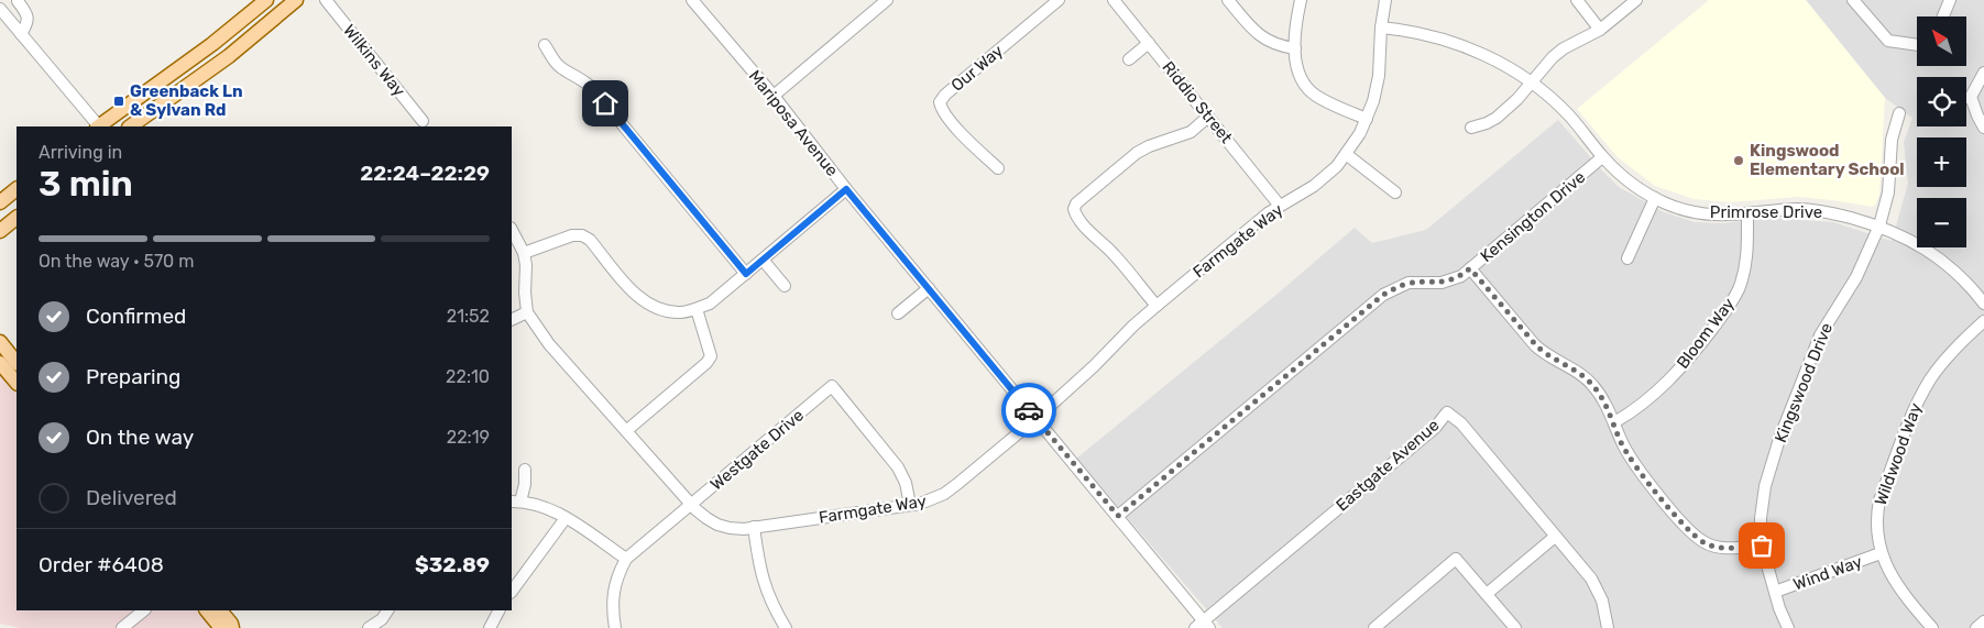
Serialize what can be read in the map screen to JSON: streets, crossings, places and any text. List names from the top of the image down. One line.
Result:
{"streets":{"street":["Wilkins Way","Our Way","Riddio Street","Mariposa Avenue","Primrose Drive","Kensington Drive","Farmgate Way","Bloom Way","Kingswood Drive","Westgate Drive","Wildwood Way","Eastgate Avenue","Wind Way"]},"crossings":[["Riddio Street","Farmgate Way"],["Mariposa Avenue","Kensington Drive"],["Mariposa Avenue","Farmgate Way"],["Mariposa Avenue","Eastgate Avenue"],["Primrose Drive","Kensington Drive"],["Primrose Drive","Farmgate Way"],["Primrose Drive","Bloom Way"],["Primrose Drive","Kingswood Drive"],["Farmgate Way","Westgate Drive"],["Kingswood Drive","Wind Way"],["Wildwood Way","Wind Way"]],"places":{"transit":["Greenback Ln & Sylvan Rd"],"other":["Kingswood Elementary School"]},"north":"top left","page":{"map_buttons":["+","−"],"heading":["3 min","Arriving in","22:24–22:29"],"panel":["Order #6408","$32.89"],"bar":"On the way · 570 m","list":[["Confirmed","21:52"],["Preparing","22:10"],["On the way","22:19"],"Delivered"]}}
